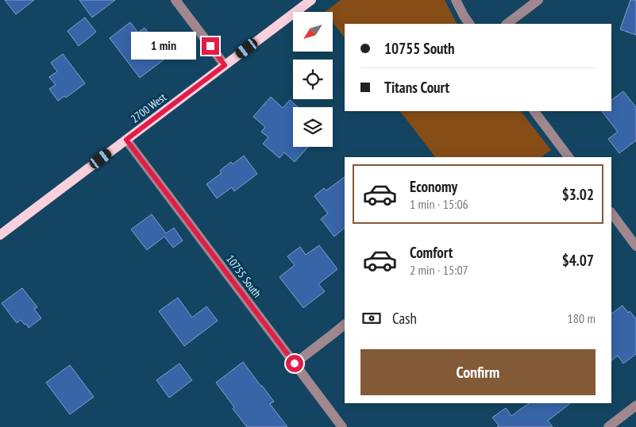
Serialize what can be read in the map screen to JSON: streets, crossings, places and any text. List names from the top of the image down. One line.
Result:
{"streets":{"main road":["2700 West"],"street":["10755 South"]},"crossings":[["2700 West","10755 South"]],"north":"bottom left","page":{"banner":["10755 South","Titans Court"],"bubble":"1 min","list":[{"name":"Economy","note":"1 min · 15:06","value":"$3.02"},{"name":"Comfort","note":"2 min · 15:07","value":"$4.07"}],"pay":["Cash","180 m"],"buttons":"Confirm"}}
